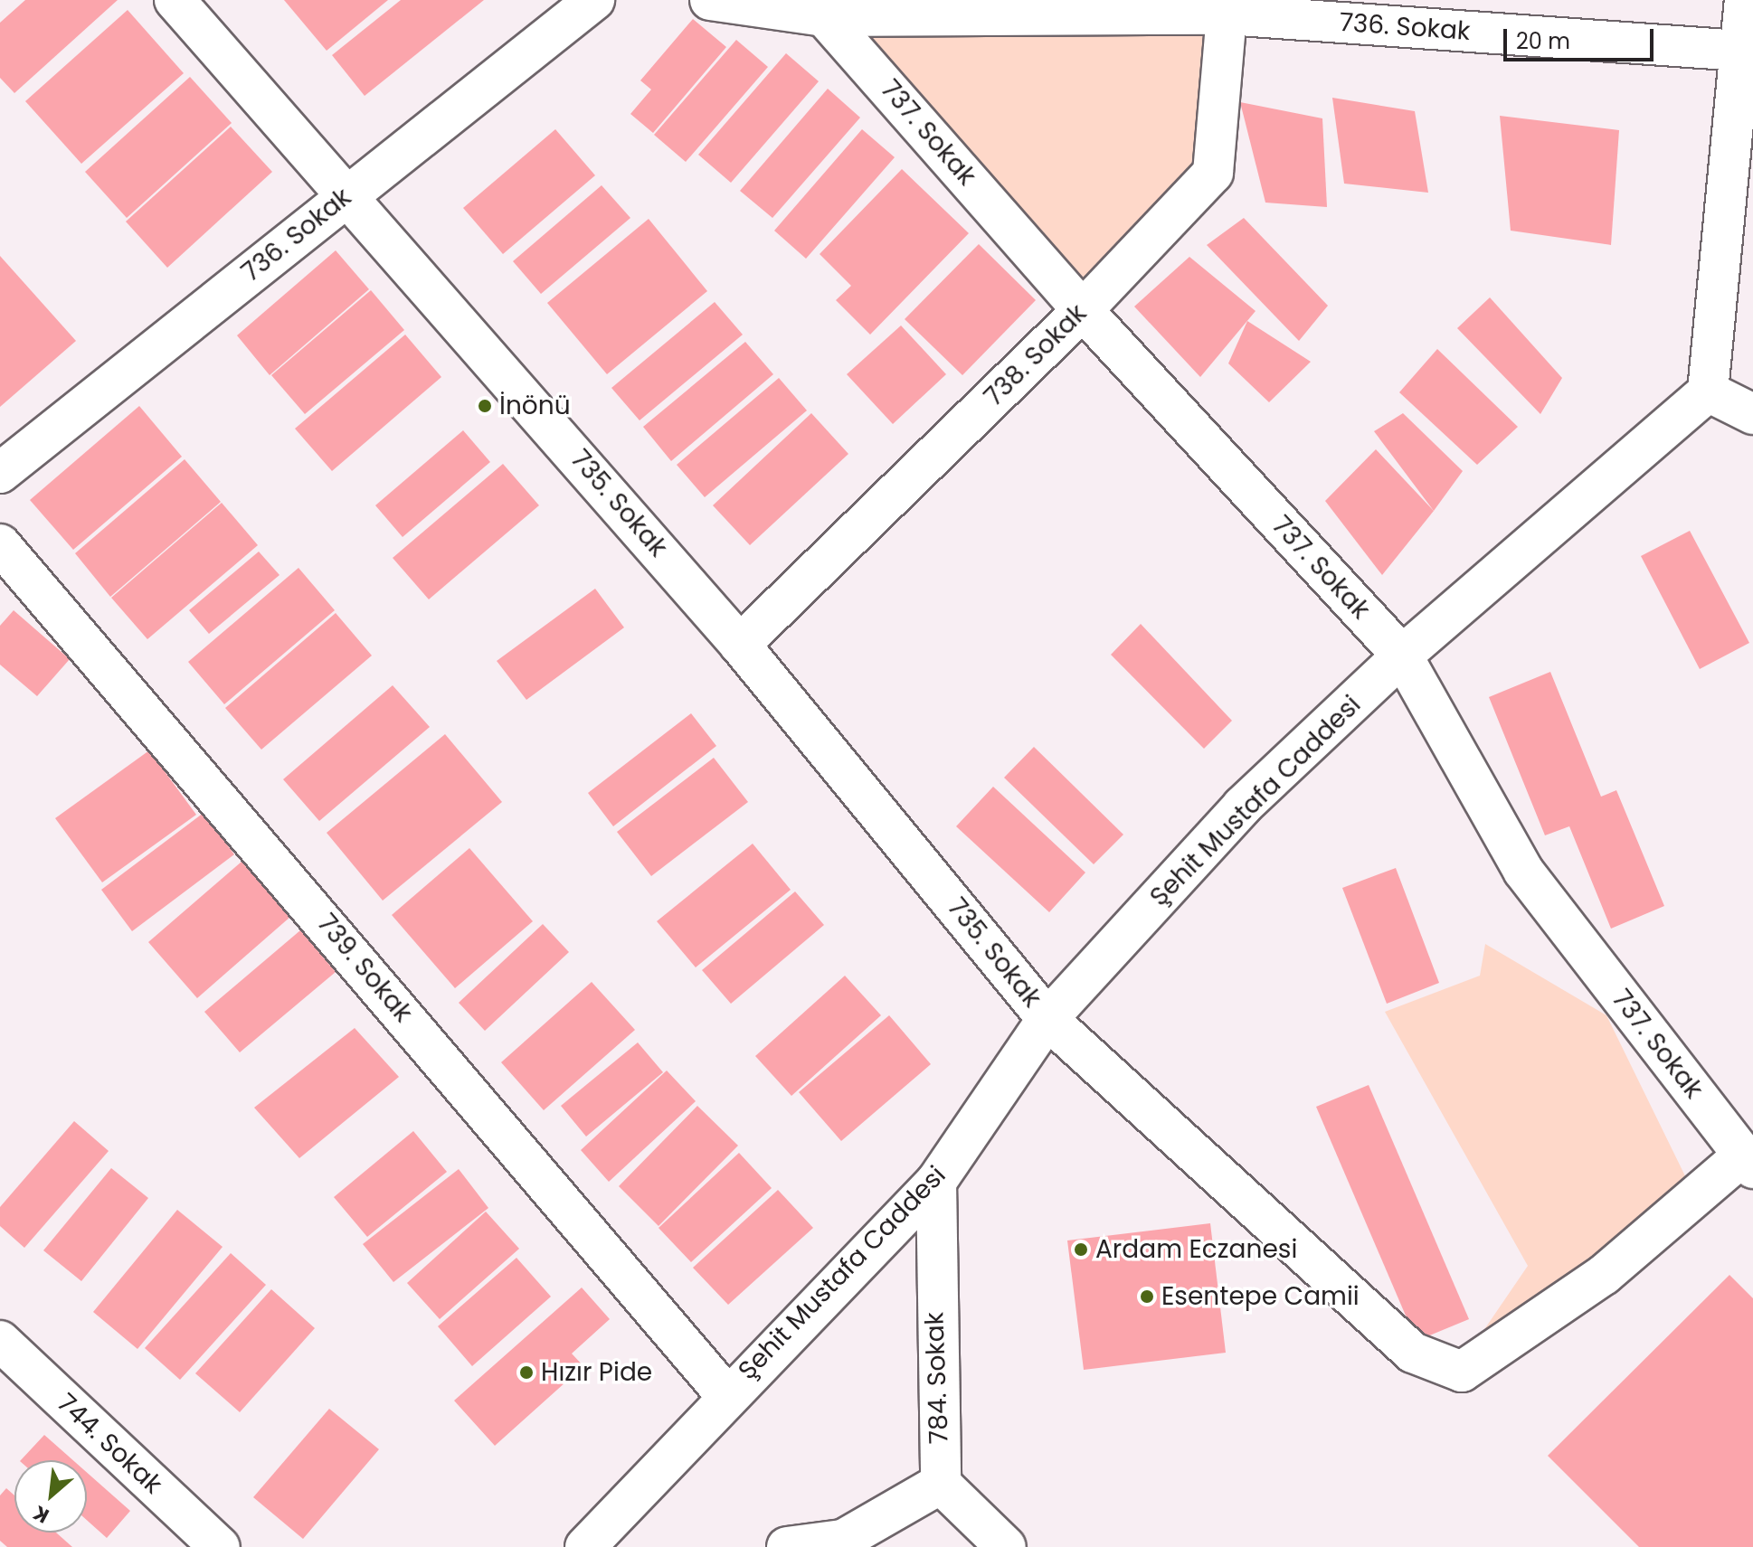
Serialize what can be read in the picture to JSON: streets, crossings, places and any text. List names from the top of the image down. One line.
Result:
{"streets":{"street":["736. Sokak","737. Sokak","738. Sokak","735. Sokak","Şehit Mustafa Caddesi","739. Sokak","784. Sokak","744. Sokak"]},"crossings":[["736. Sokak","737. Sokak"],["736. Sokak","738. Sokak"],["736. Sokak","735. Sokak"],["737. Sokak","738. Sokak"],["737. Sokak","735. Sokak"],["737. Sokak","Şehit Mustafa Caddesi"],["738. Sokak","735. Sokak"],["735. Sokak","Şehit Mustafa Caddesi"],["Şehit Mustafa Caddesi","739. Sokak"],["Şehit Mustafa Caddesi","784. Sokak"]],"places":["İnönü","Ardam Eczanesi","Esentepe Camii","Hızır Pide"],"scale_bar":"20 m","north":"bottom left"}
